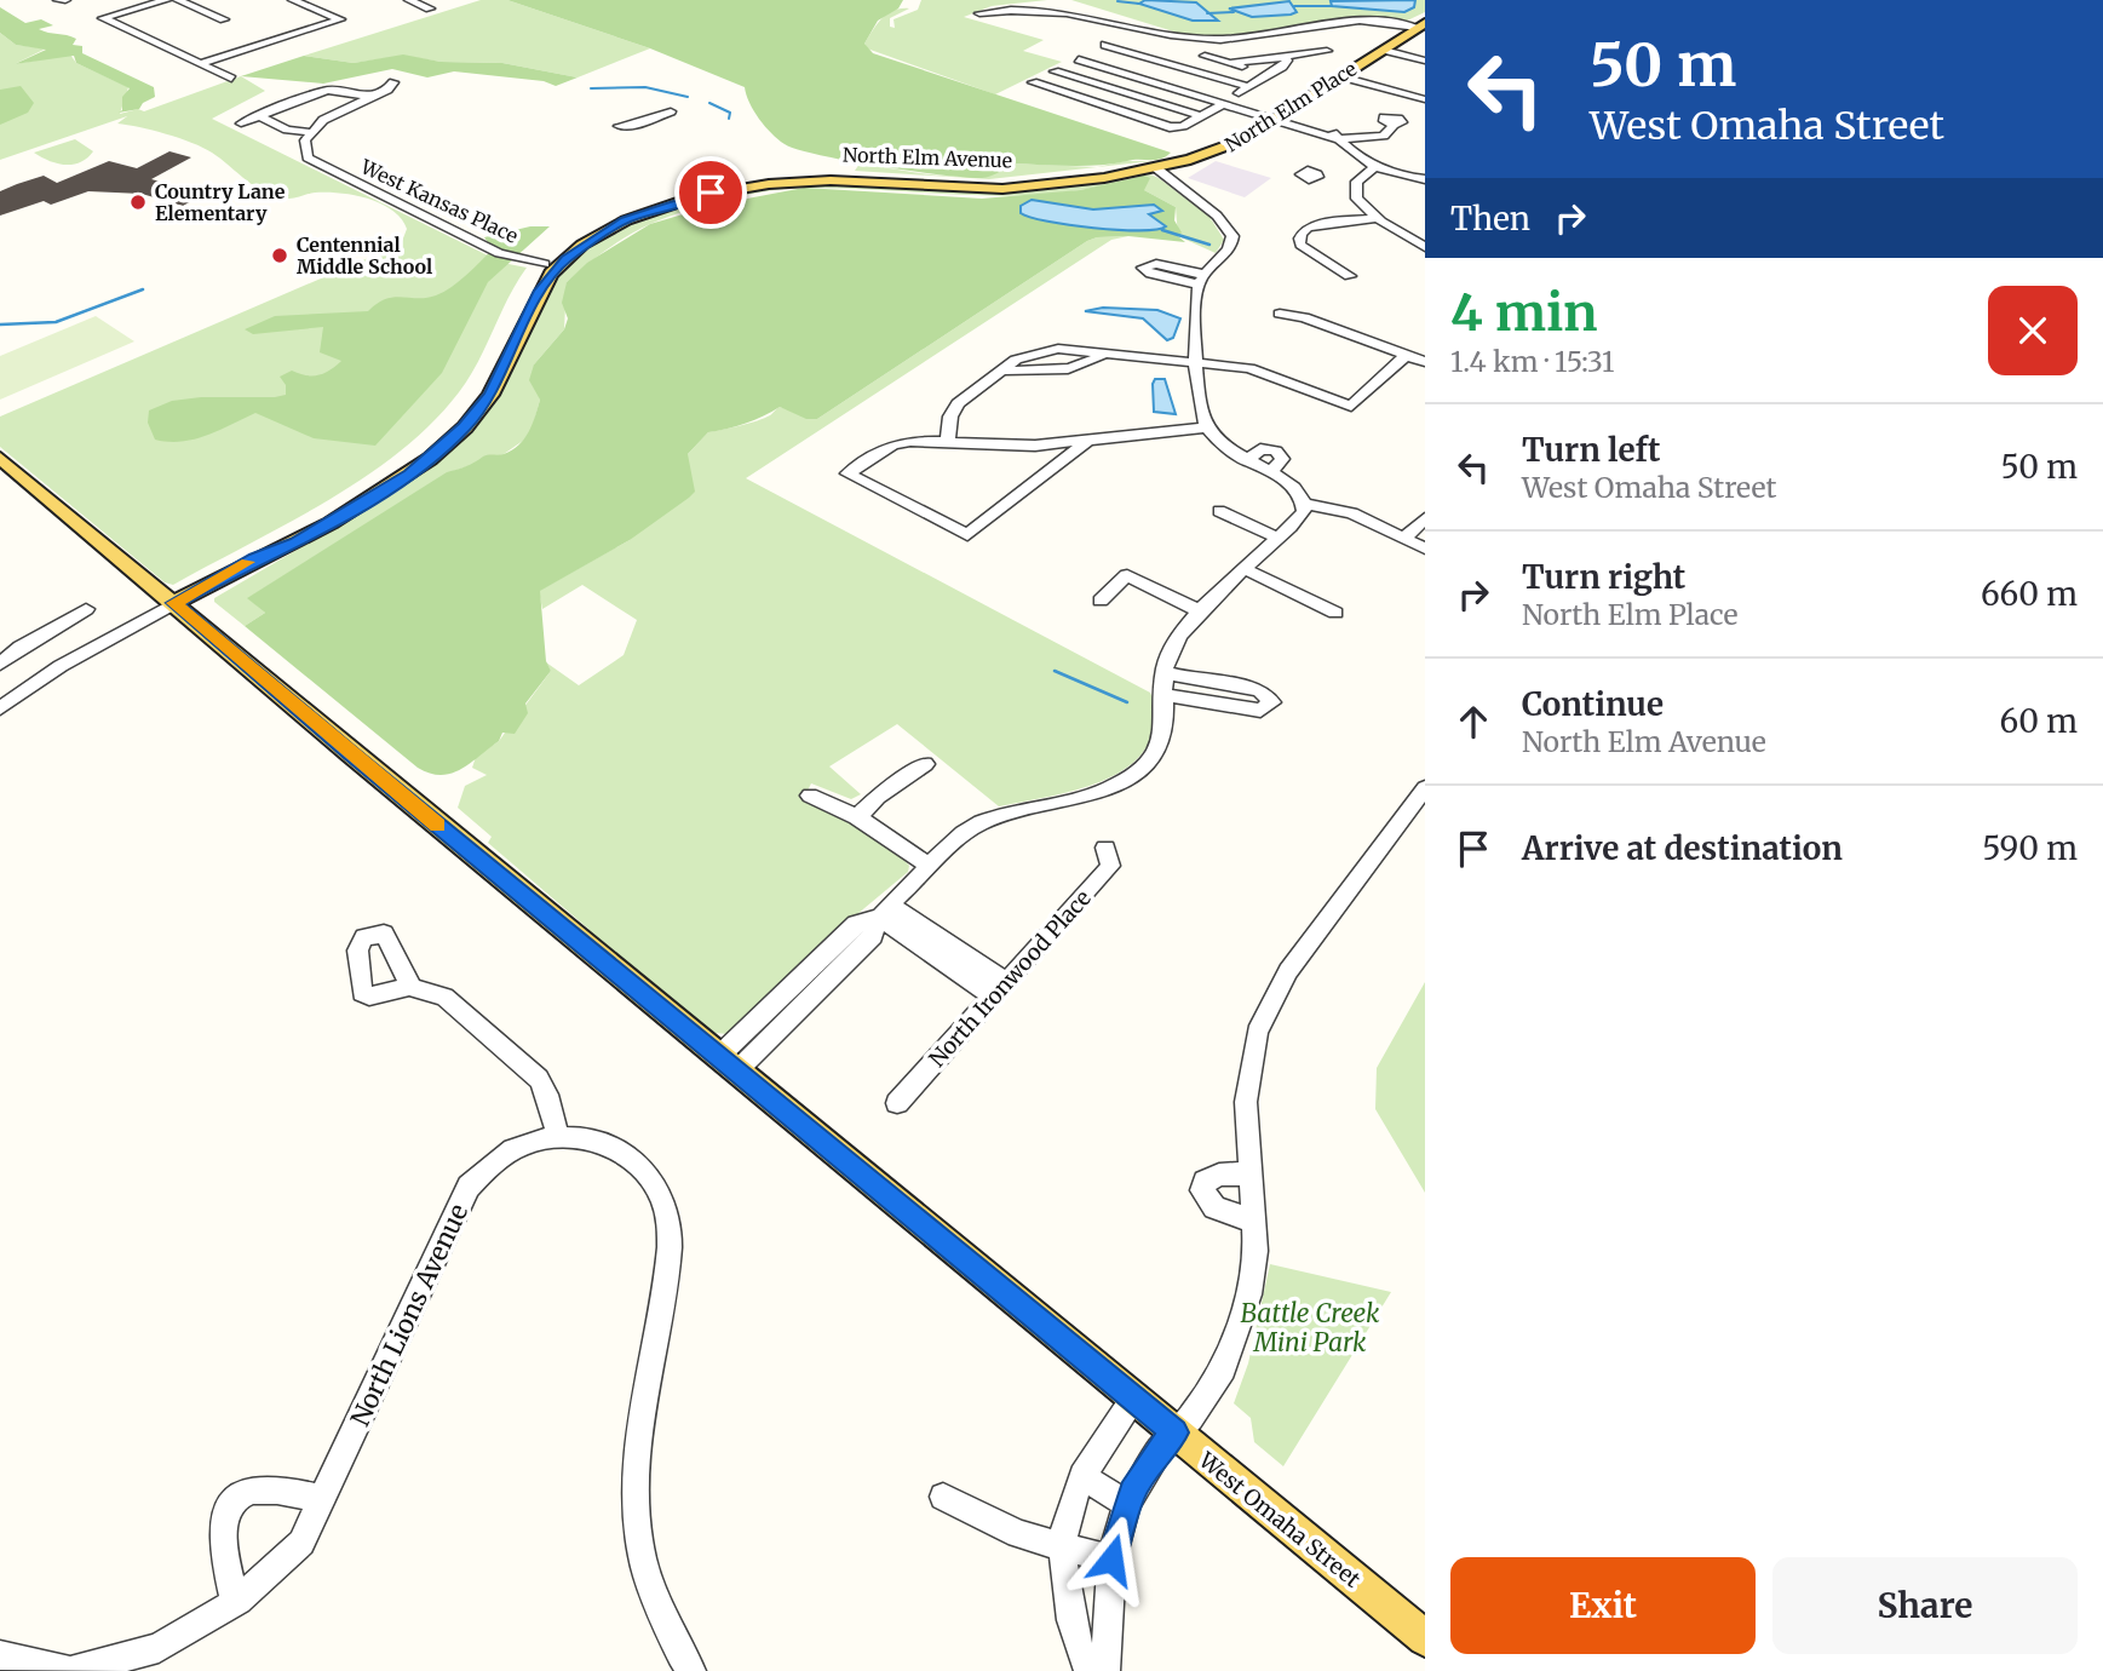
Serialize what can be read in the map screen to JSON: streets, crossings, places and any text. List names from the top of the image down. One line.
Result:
{"streets":{"main road":["North Elm Place","North Elm Avenue","West Omaha Street"],"street":["West Kansas Place","North Ironwood Place","North Lions Avenue"]},"crossings":[["North Elm Place","North Elm Avenue"],["North Elm Avenue","West Kansas Place"],["North Elm Avenue","West Omaha Street"]],"parks":["Battle Creek Mini Park"],"places":["Country Lane Elementary","Centennial Middle School"],"page":{"turn":["50 m","West Omaha Street"],"then":"Then","heading":["4 min","1.4 km · 15:31"],"list":[{"name":"Turn left","note":"West Omaha Street","value":"50 m"},{"name":"Turn right","note":"North Elm Place","value":"660 m"},{"name":"Continue","note":"North Elm Avenue","value":"60 m"},{"name":"Arrive at destination","value":"590 m"}],"buttons":["Exit","Share"]}}
